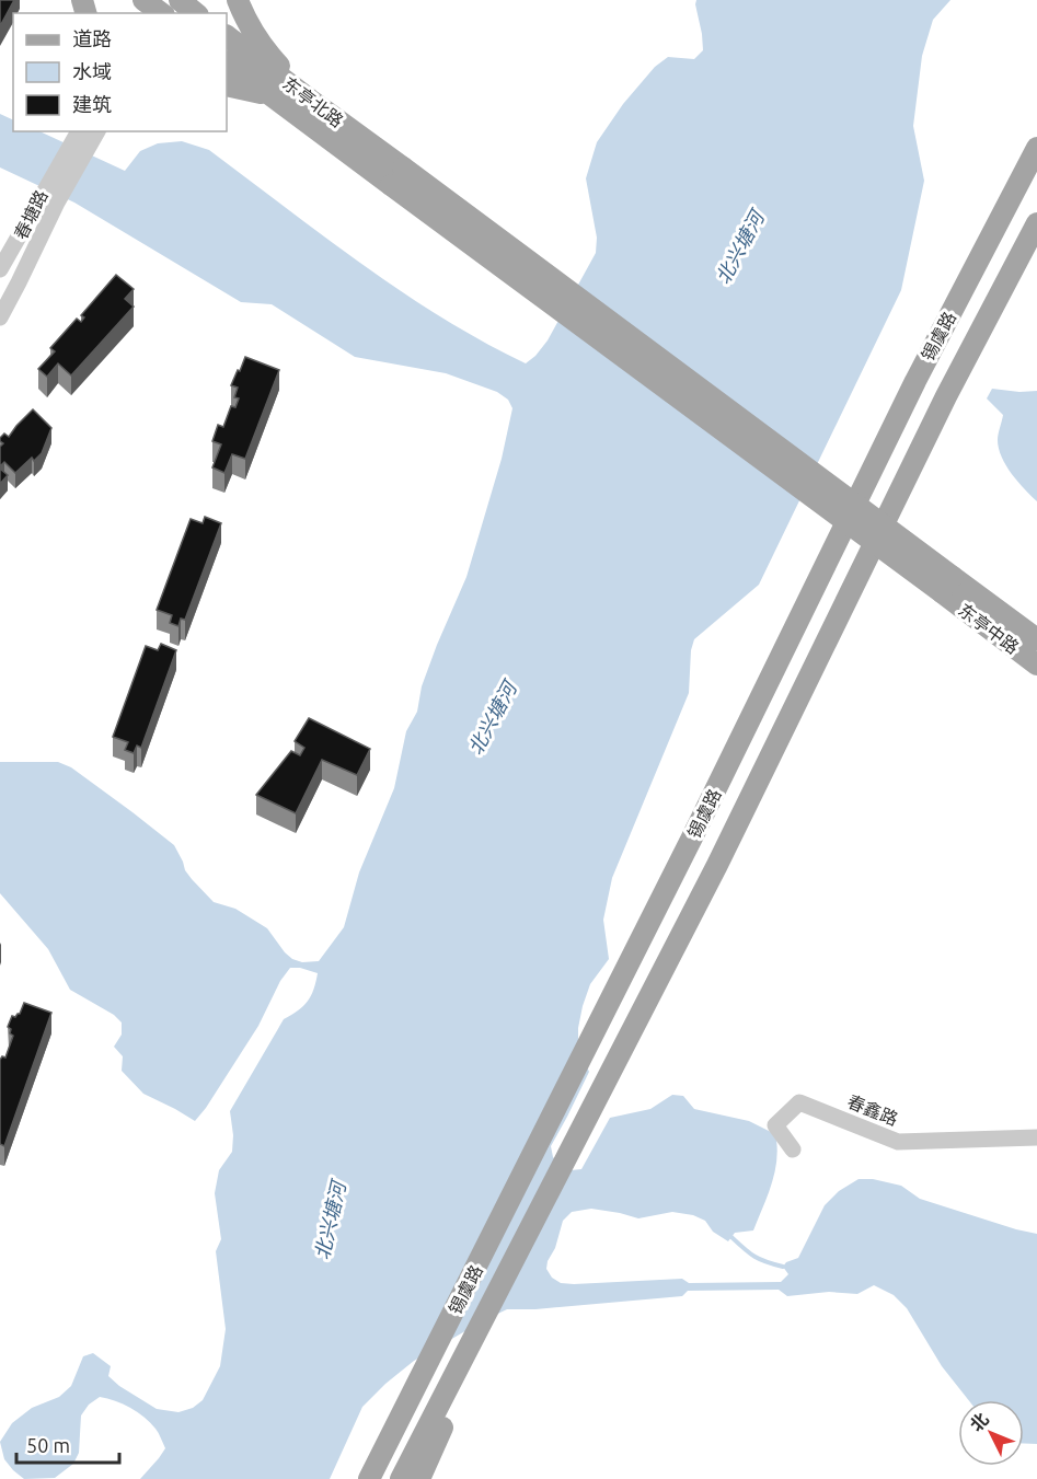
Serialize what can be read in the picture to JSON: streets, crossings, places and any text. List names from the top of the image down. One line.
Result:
{"streets":{"main road":["东亭北路","锡虞路","东亭中路"],"street":["春塘路","春鑫路"]},"water":["北兴塘河"],"legend":["道路","水域","建筑"],"scale_bar":"50 m","north":"top left"}
